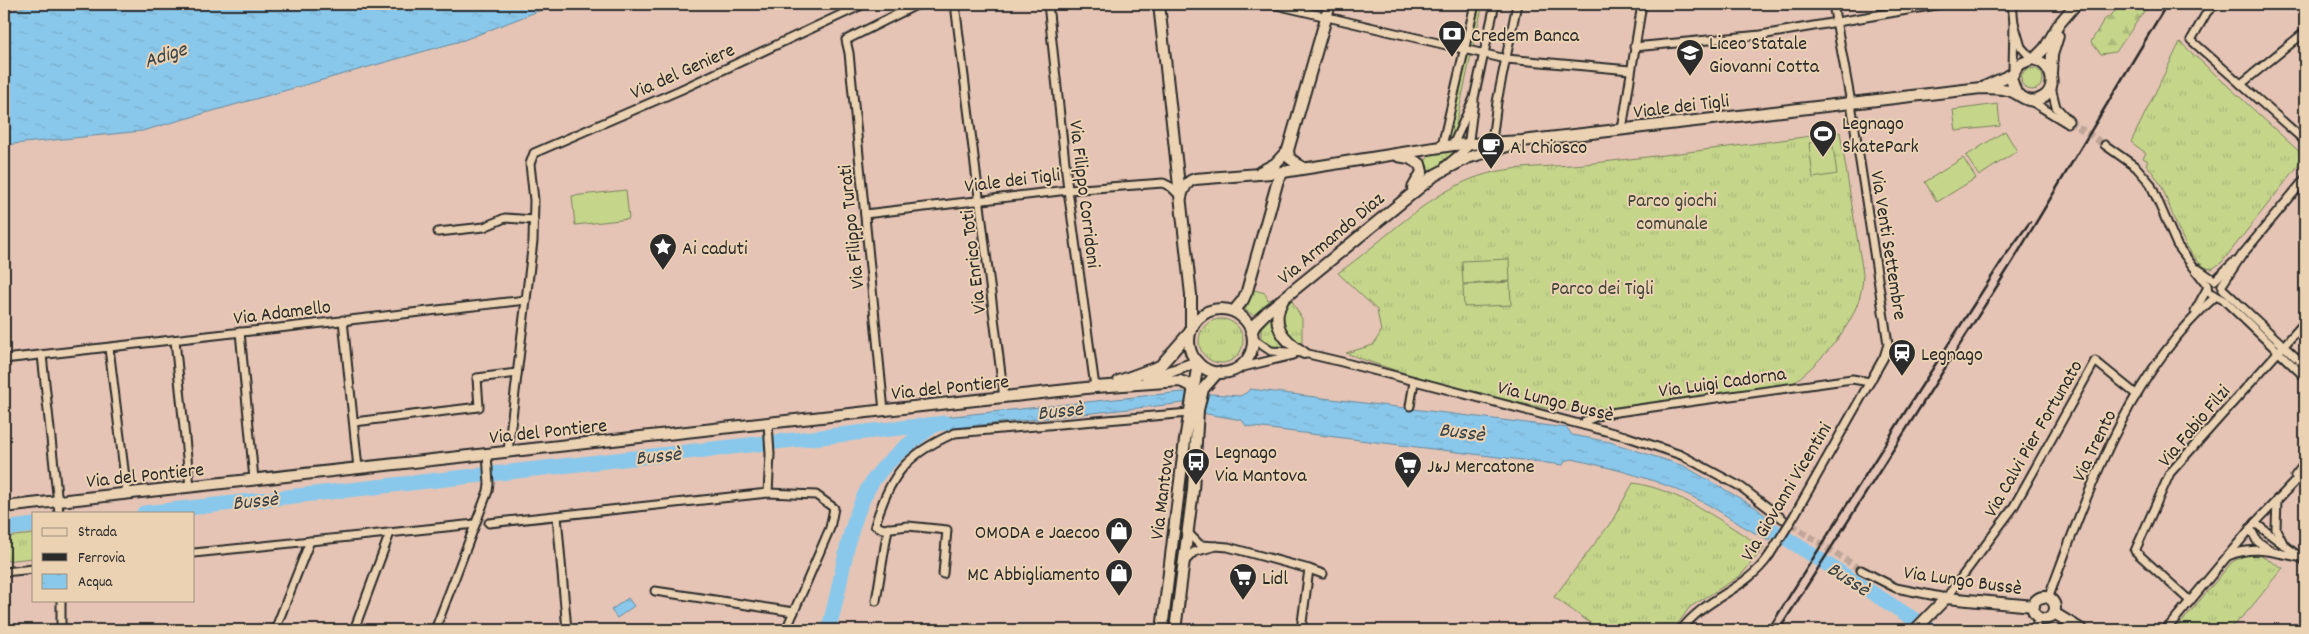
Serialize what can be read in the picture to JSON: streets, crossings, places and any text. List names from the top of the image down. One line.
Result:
{"streets":{"street":["Via del Geniere","Viale dei Tigli","Via Filippo Corridoni","Via Filippo Turati","Via Armando Diaz","Via Venti Settembre","Via Enrico Toti","Via Adamello","Via Luigi Cadorna","Via del Pontiere","Via Lungo Bussè","Via Fabio Filzi","Via Calvi Pier Fortunato","Via Trento","Via Giovanni Vicentini","Via Mantova"]},"crossings":[["Viale dei Tigli","Via Filippo Corridoni"],["Viale dei Tigli","Via Filippo Turati"],["Viale dei Tigli","Via Armando Diaz"],["Viale dei Tigli","Via Venti Settembre"],["Viale dei Tigli","Via Enrico Toti"],["Via Filippo Corridoni","Via del Pontiere"],["Via Filippo Turati","Via del Pontiere"],["Via Armando Diaz","Via del Pontiere"],["Via Armando Diaz","Via Lungo Bussè"],["Via Armando Diaz","Via Mantova"],["Via Venti Settembre","Via Giovanni Vicentini"],["Via Enrico Toti","Via del Pontiere"],["Via Luigi Cadorna","Via Lungo Bussè"],["Via Luigi Cadorna","Via Giovanni Vicentini"],["Via del Pontiere","Via Lungo Bussè"],["Via del Pontiere","Via Mantova"],["Via Lungo Bussè","Via Calvi Pier Fortunato"],["Via Lungo Bussè","Via Trento"],["Via Lungo Bussè","Via Mantova"],["Via Calvi Pier Fortunato","Via Trento"]],"water":["Adige","Bussè"],"parks":["Parco giochi comunale","Parco dei Tigli"],"places":{"bank":["Credem Banca"],"school or university":["Liceo Statale Giovanni Cotta"],"sports":["Legnago SkatePark"],"cafe":["Al Chiosco"],"place":["Ai caduti"],"station":["Legnago"],"bus stop":["Legnago Via Mantova"],"supermarket":["J&J Mercatone","Lidl"],"shop":["OMODA e Jaecoo","MC Abbigliamento"]},"legend":["Strada","Ferrovia","Acqua"]}
